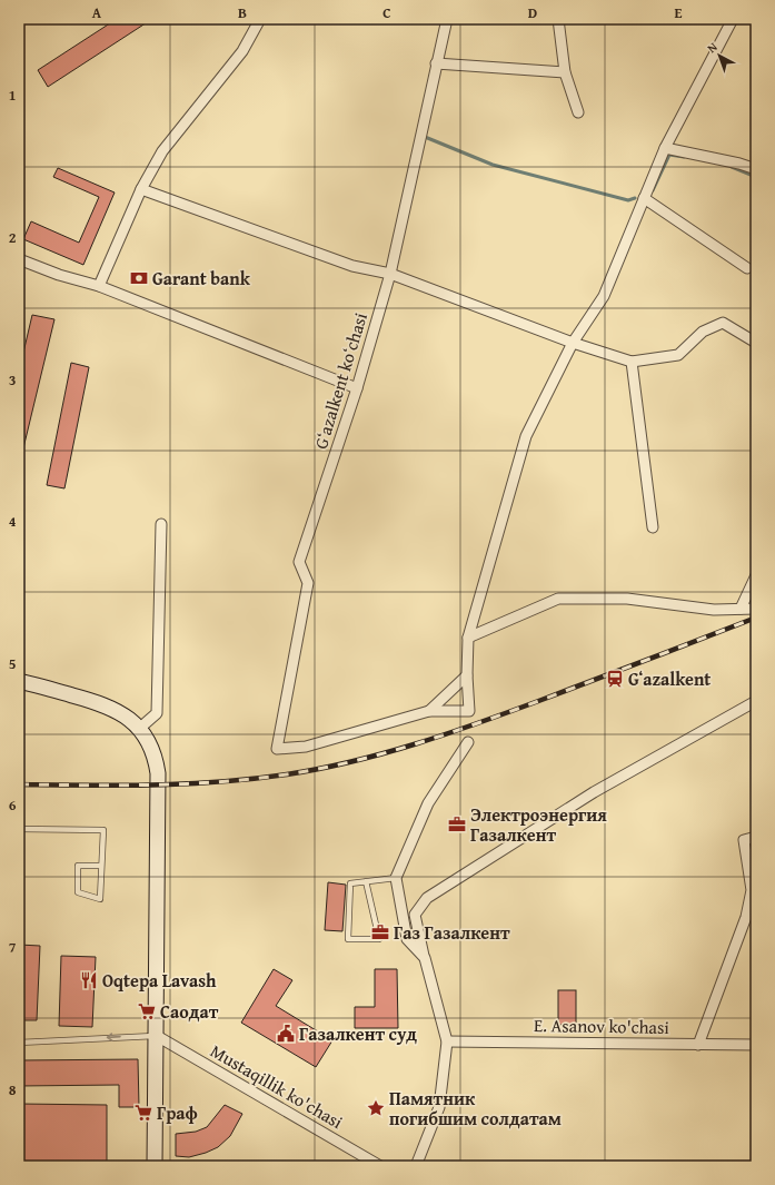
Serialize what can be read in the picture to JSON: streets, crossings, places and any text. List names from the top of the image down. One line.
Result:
{"streets":{"street":["Gʻazalkent koʻchasi","E. Asanov ko'chasi","Mustaqillik ko'chasi"]},"places":{"bank":["Garant bank"],"station":["Gʻazalkent"],"office":["Электроэнергия Газалкент","Газ Газалкент"],"restaurant":["Oqtepa Lavash"],"supermarket":["Саодат","Граф"],"public building":["Газалкент суд"],"place":["Памятник погибшим солдатам"]},"north":"top left","grid":{"columns":["A","B","C","D","E"],"rows":["1","2","3","4","5","6","7","8"]}}
